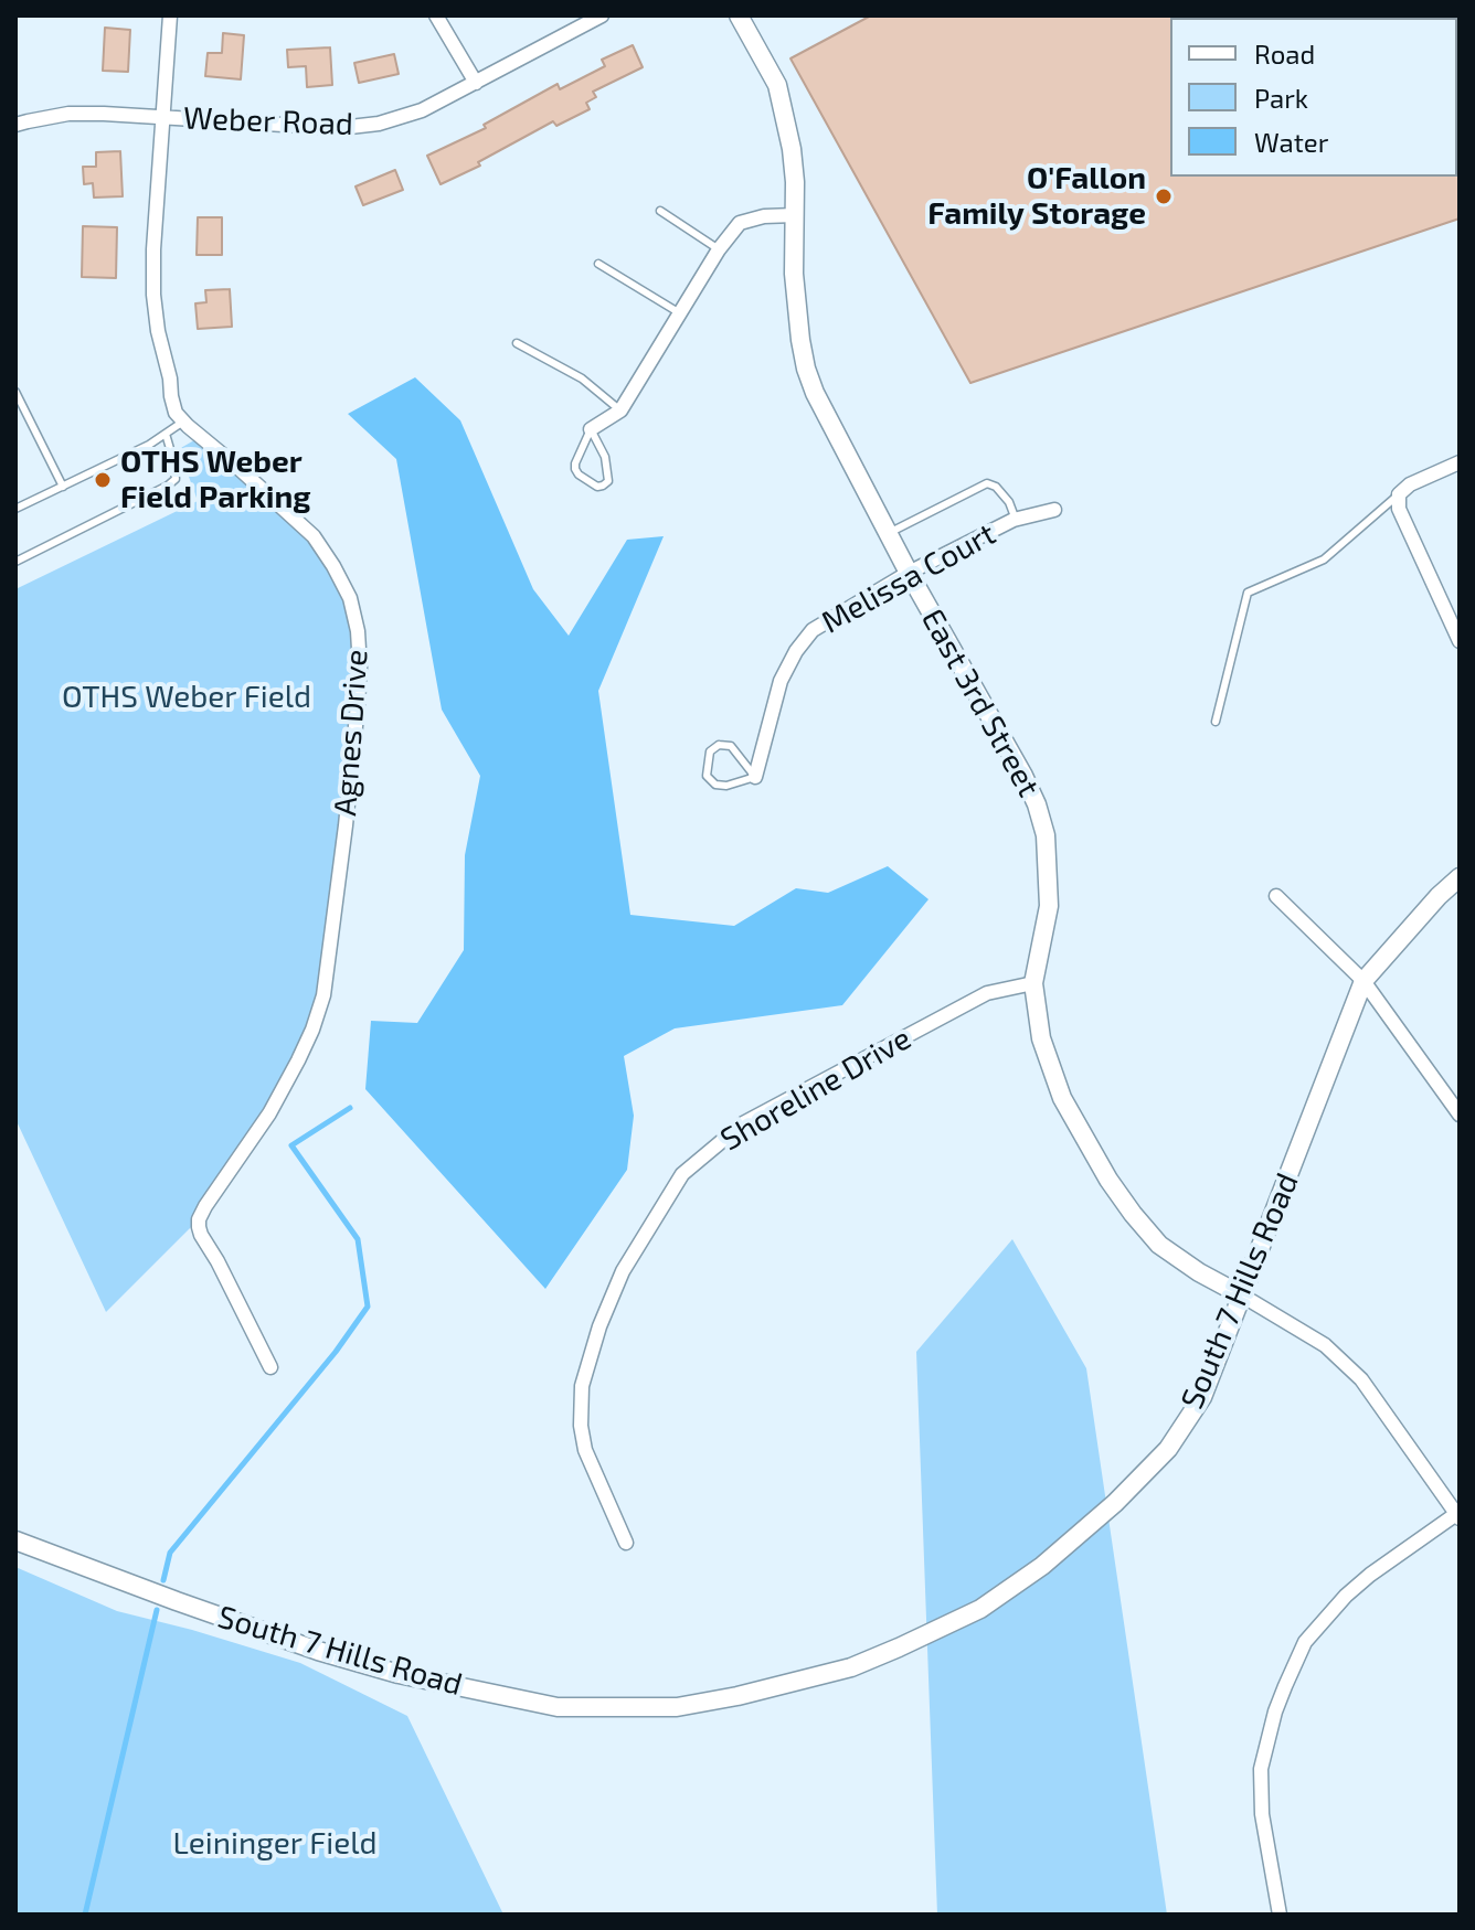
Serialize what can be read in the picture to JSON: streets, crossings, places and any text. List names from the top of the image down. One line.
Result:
{"streets":{"street":["Weber Road","Melissa Court","East 3rd Street","Agnes Drive","Shoreline Drive","South 7 Hills Road"]},"crossings":[["Melissa Court","East 3rd Street"],["East 3rd Street","Shoreline Drive"],["East 3rd Street","South 7 Hills Road"]],"parks":["OTHS Weber Field","Leininger Field"],"places":["O'Fallon Family Storage","OTHS Weber Field Parking"],"legend":["Road","Park","Water"]}
